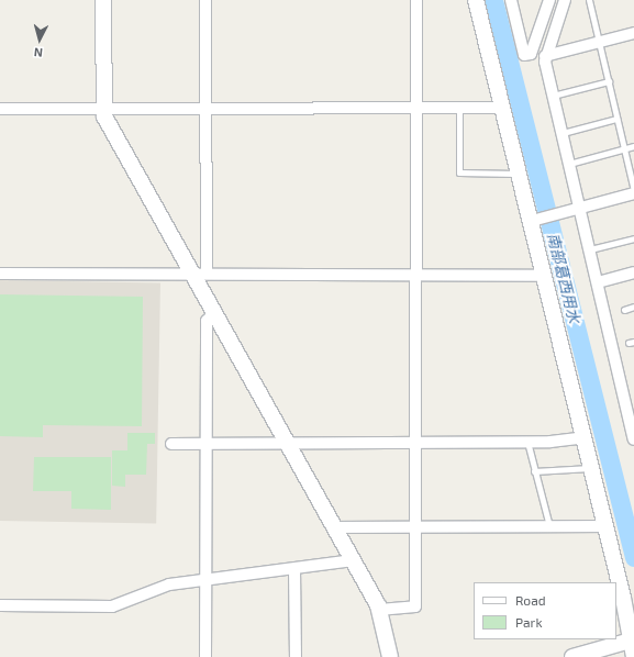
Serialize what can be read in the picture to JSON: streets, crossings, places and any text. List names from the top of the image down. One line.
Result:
{"water":["南部葛西用水"],"legend":["Road","Park"],"north":"bottom"}
